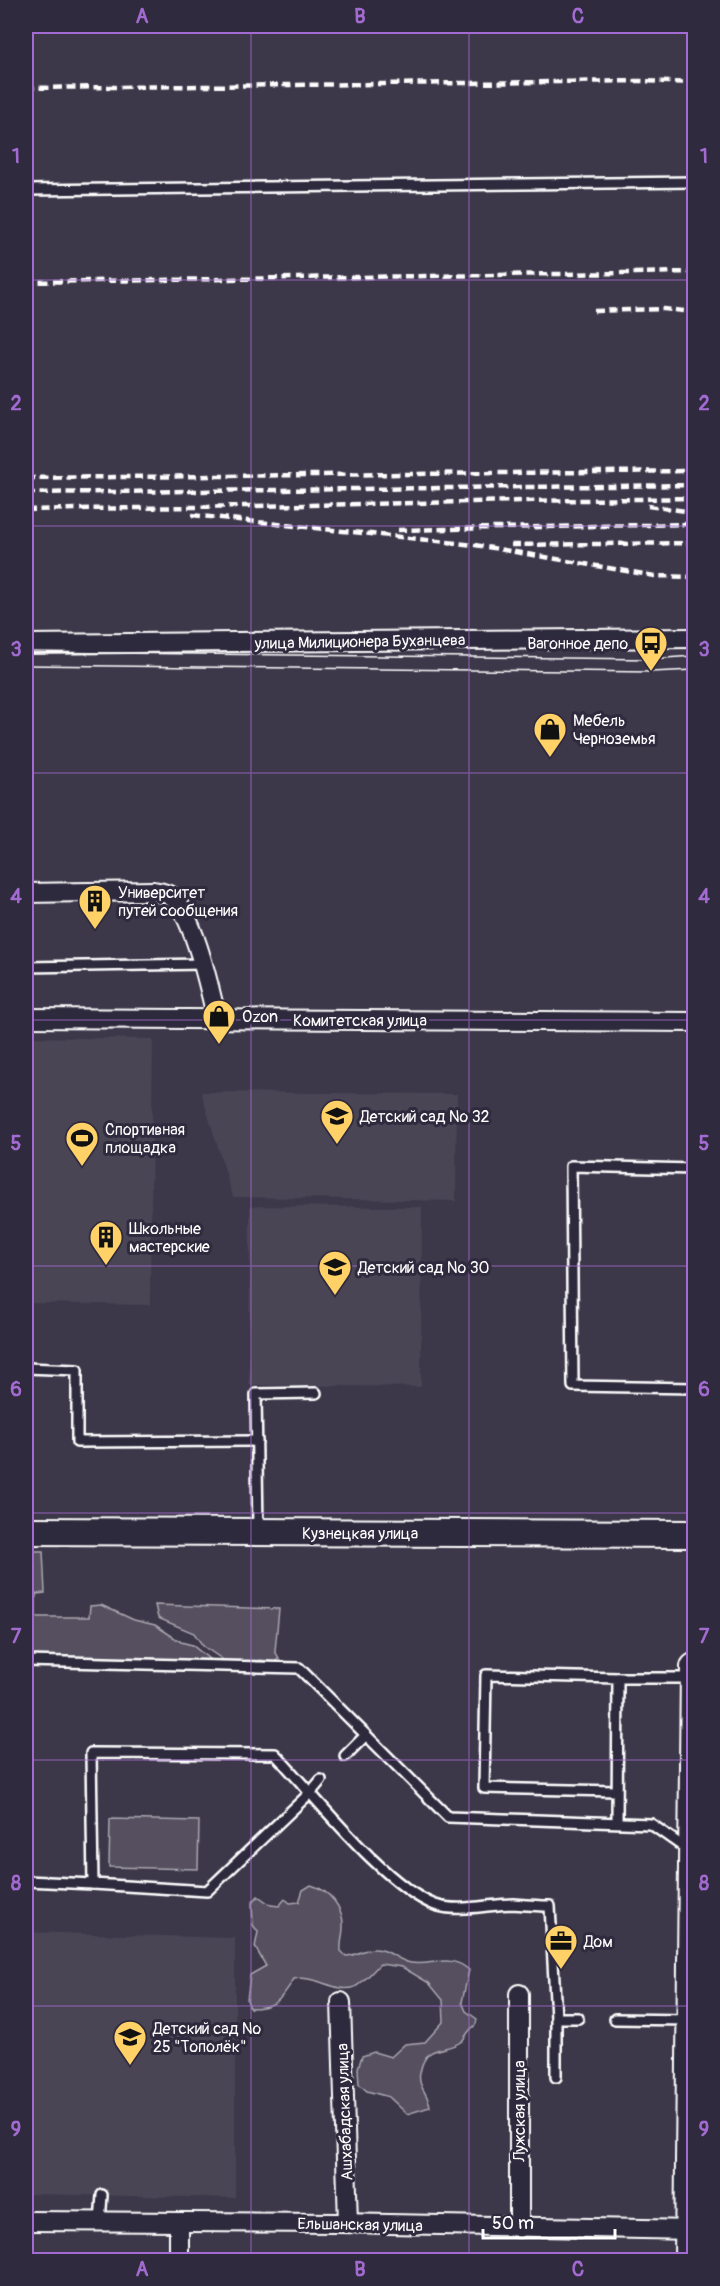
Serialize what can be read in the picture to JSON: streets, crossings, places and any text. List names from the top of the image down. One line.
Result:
{"streets":{"street":["улица Милиционера Буханцева","Комитетская улица","Кузнецкая улица","Лужская улица","Ашхабадская улица","Ельшанская улица"]},"crossings":[["Лужская улица","Ельшанская улица"],["Ашхабадская улица","Ельшанская улица"]],"places":{"bus stop":["Вагонное депо"],"shop":["Мебель Черноземья","Ozon"],"building":["Университет путей сообщения","Школьные мастерские"],"school or university":["Детский сад № 32","Детский сад № 30","Детский сад № 25 \"Тополёк\""],"sports":["Спортивная площадка"],"office":["Дом"]},"scale_bar":"50 m","grid":{"columns":["A","B","C"],"rows":["1","2","3","4","5","6","7","8","9"]}}
